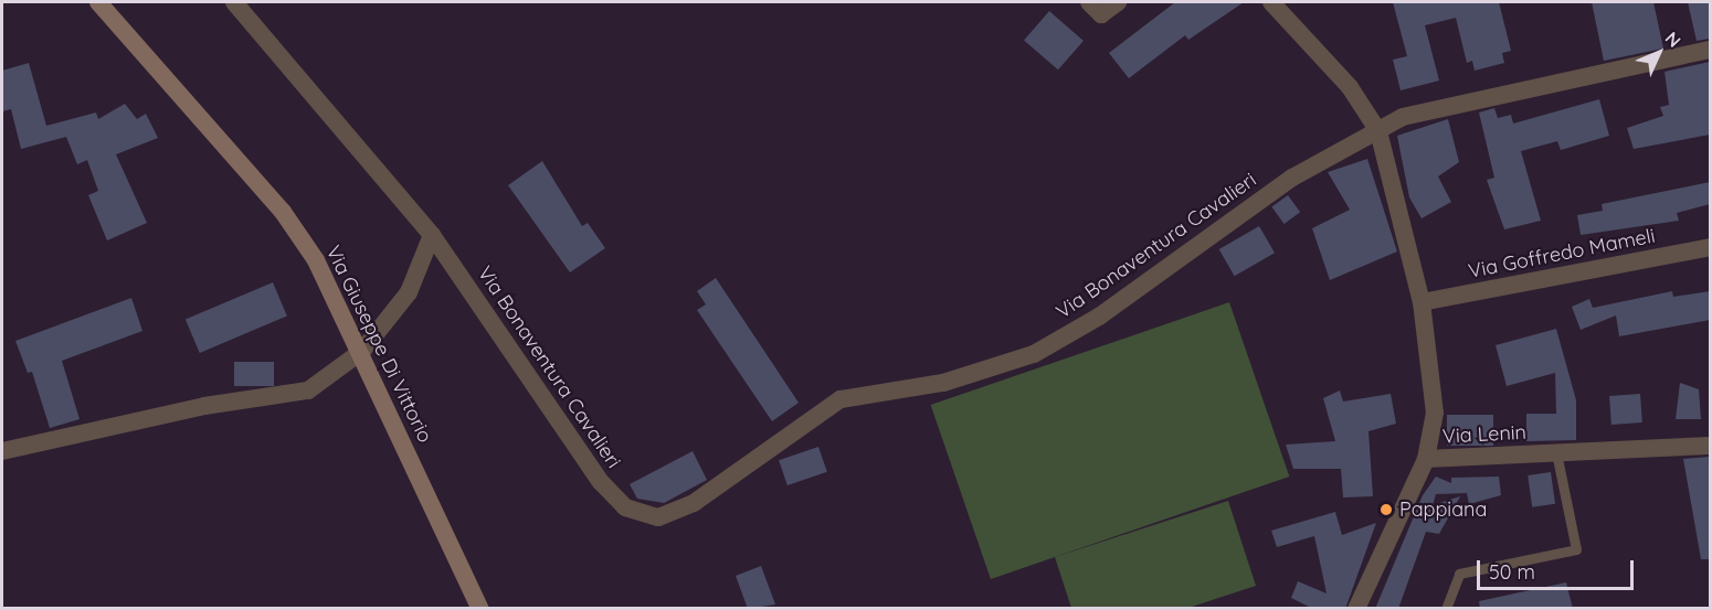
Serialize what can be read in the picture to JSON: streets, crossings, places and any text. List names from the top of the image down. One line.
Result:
{"streets":{"main road":["Via Giuseppe Di Vittorio"],"street":["Via Bonaventura Cavalieri","Via Goffredo Mameli","Via Lenin"]},"places":["Pappiana"],"scale_bar":"50 m","north":"top right"}
